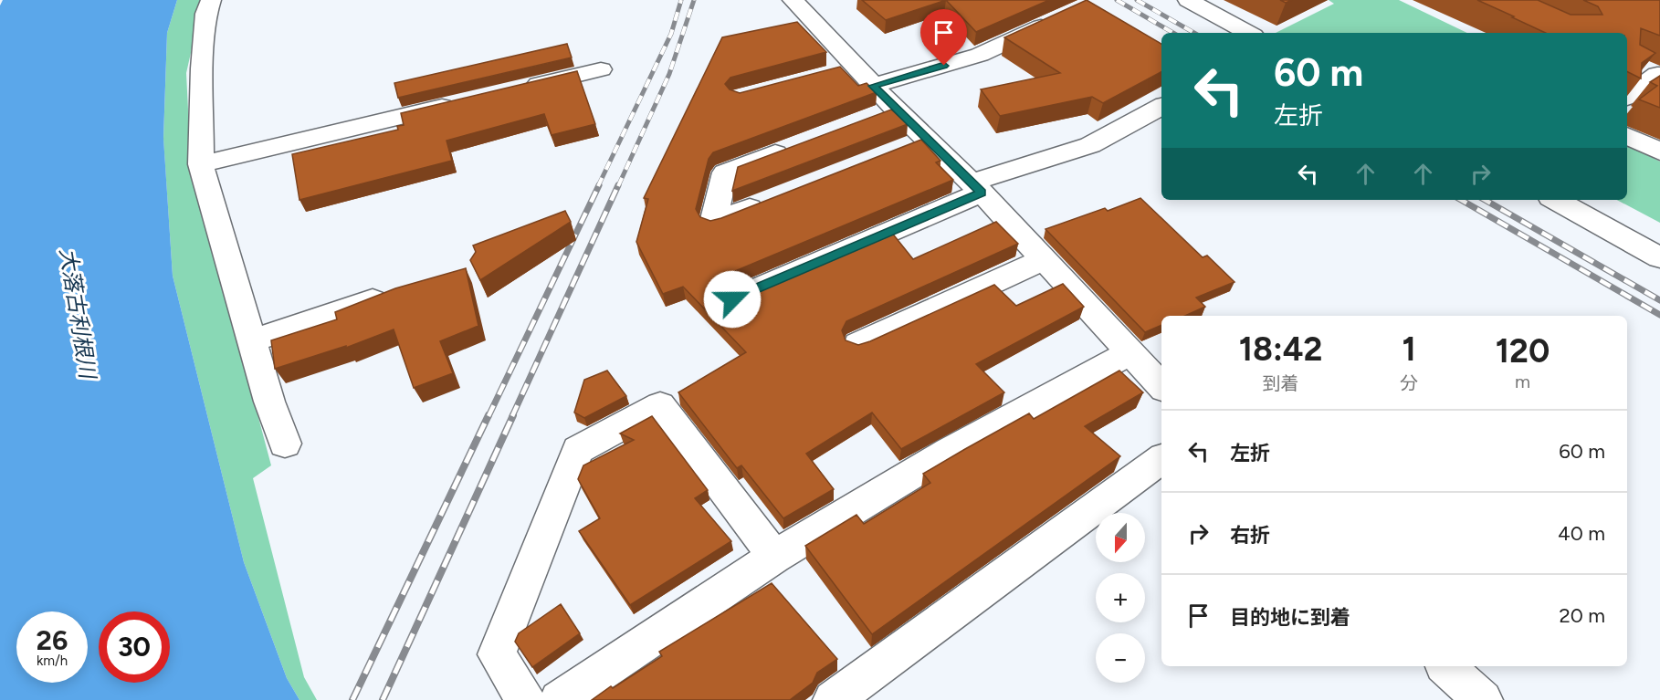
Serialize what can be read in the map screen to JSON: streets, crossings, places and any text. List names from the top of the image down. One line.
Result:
{"water":["大落古利根川"],"north":"bottom","page":{"turn":["60 m","左折"],"eta":["18:42","到着","1","分","120","m"],"list":[{"name":"左折","value":"60 m"},{"name":"右折","value":"40 m"},{"name":"目的地に到着","value":"20 m"}],"map_buttons":["+","−"],"speed":"26 km/h","limit":"30"}}
